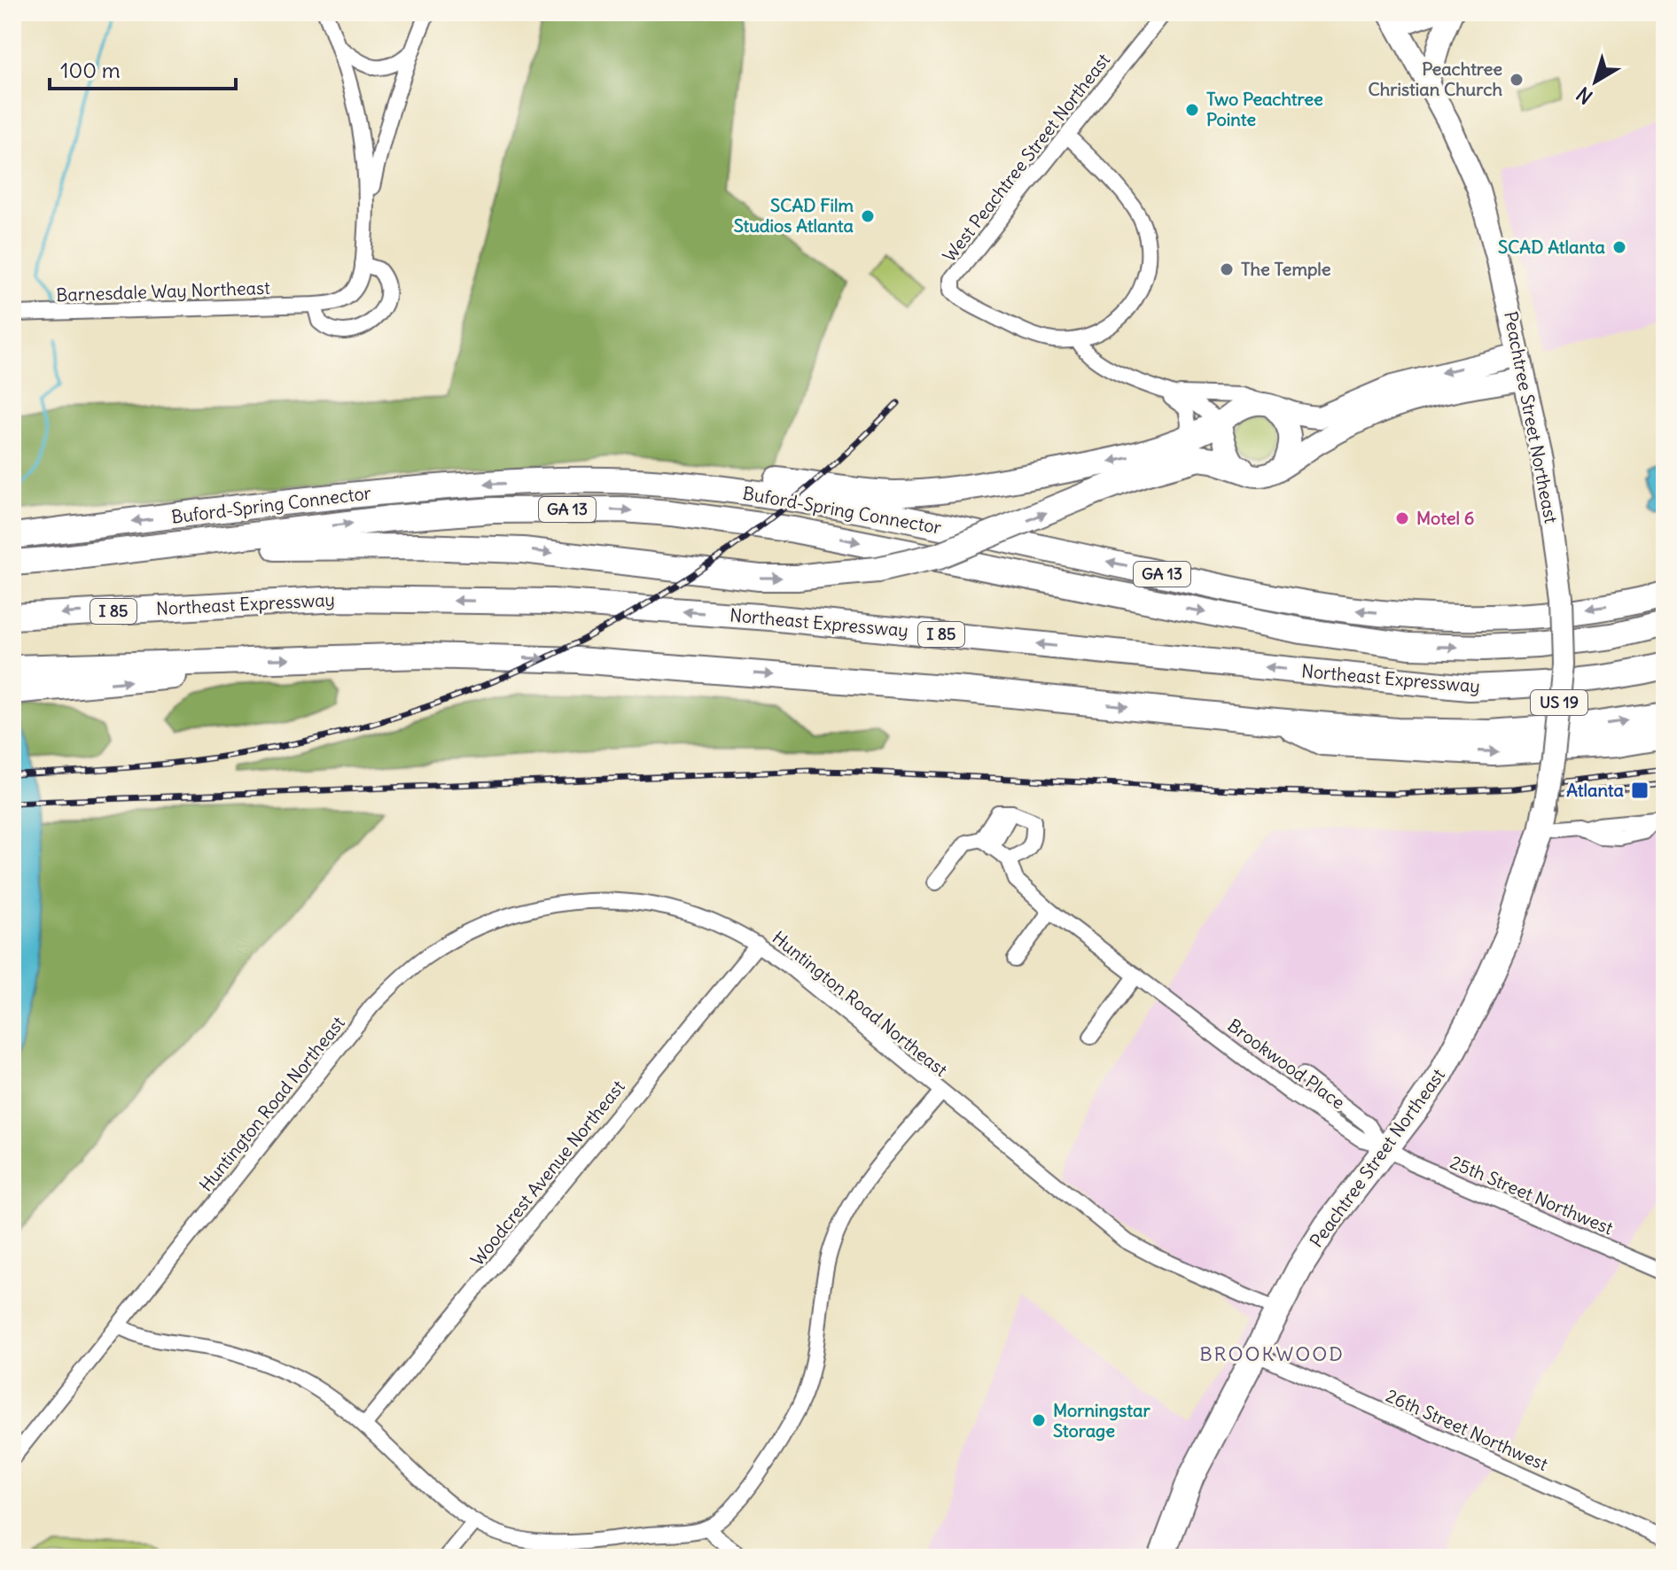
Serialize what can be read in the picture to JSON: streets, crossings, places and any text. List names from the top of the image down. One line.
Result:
{"streets":{"highway":["Peachtree Street Northeast","Buford-Spring Connector","GA 13","Northeast Expressway","I 85","US 19"],"street":["West Peachtree Street Northeast","Barnesdale Way Northeast","Huntington Road Northeast","Brookwood Place","Woodcrest Avenue Northeast","25th Street Northwest","26th Street Northwest"]},"crossings":[["Peachtree Street Northeast","Huntington Road Northeast"],["Peachtree Street Northeast","Brookwood Place"],["Peachtree Street Northeast","25th Street Northwest"],["Peachtree Street Northeast","26th Street Northwest"],["Huntington Road Northeast","Woodcrest Avenue Northeast"],["Brookwood Place","25th Street Northwest"]],"districts":["BROOKWOOD"],"places":{"other":["Peachtree Christian Church","Two Peachtree Pointe","SCAD Film Studios Atlanta","SCAD Atlanta","The Temple","Motel 6","Morningstar Storage"],"transit":["Atlanta"]},"scale_bar":"100 m","north":"bottom left"}
